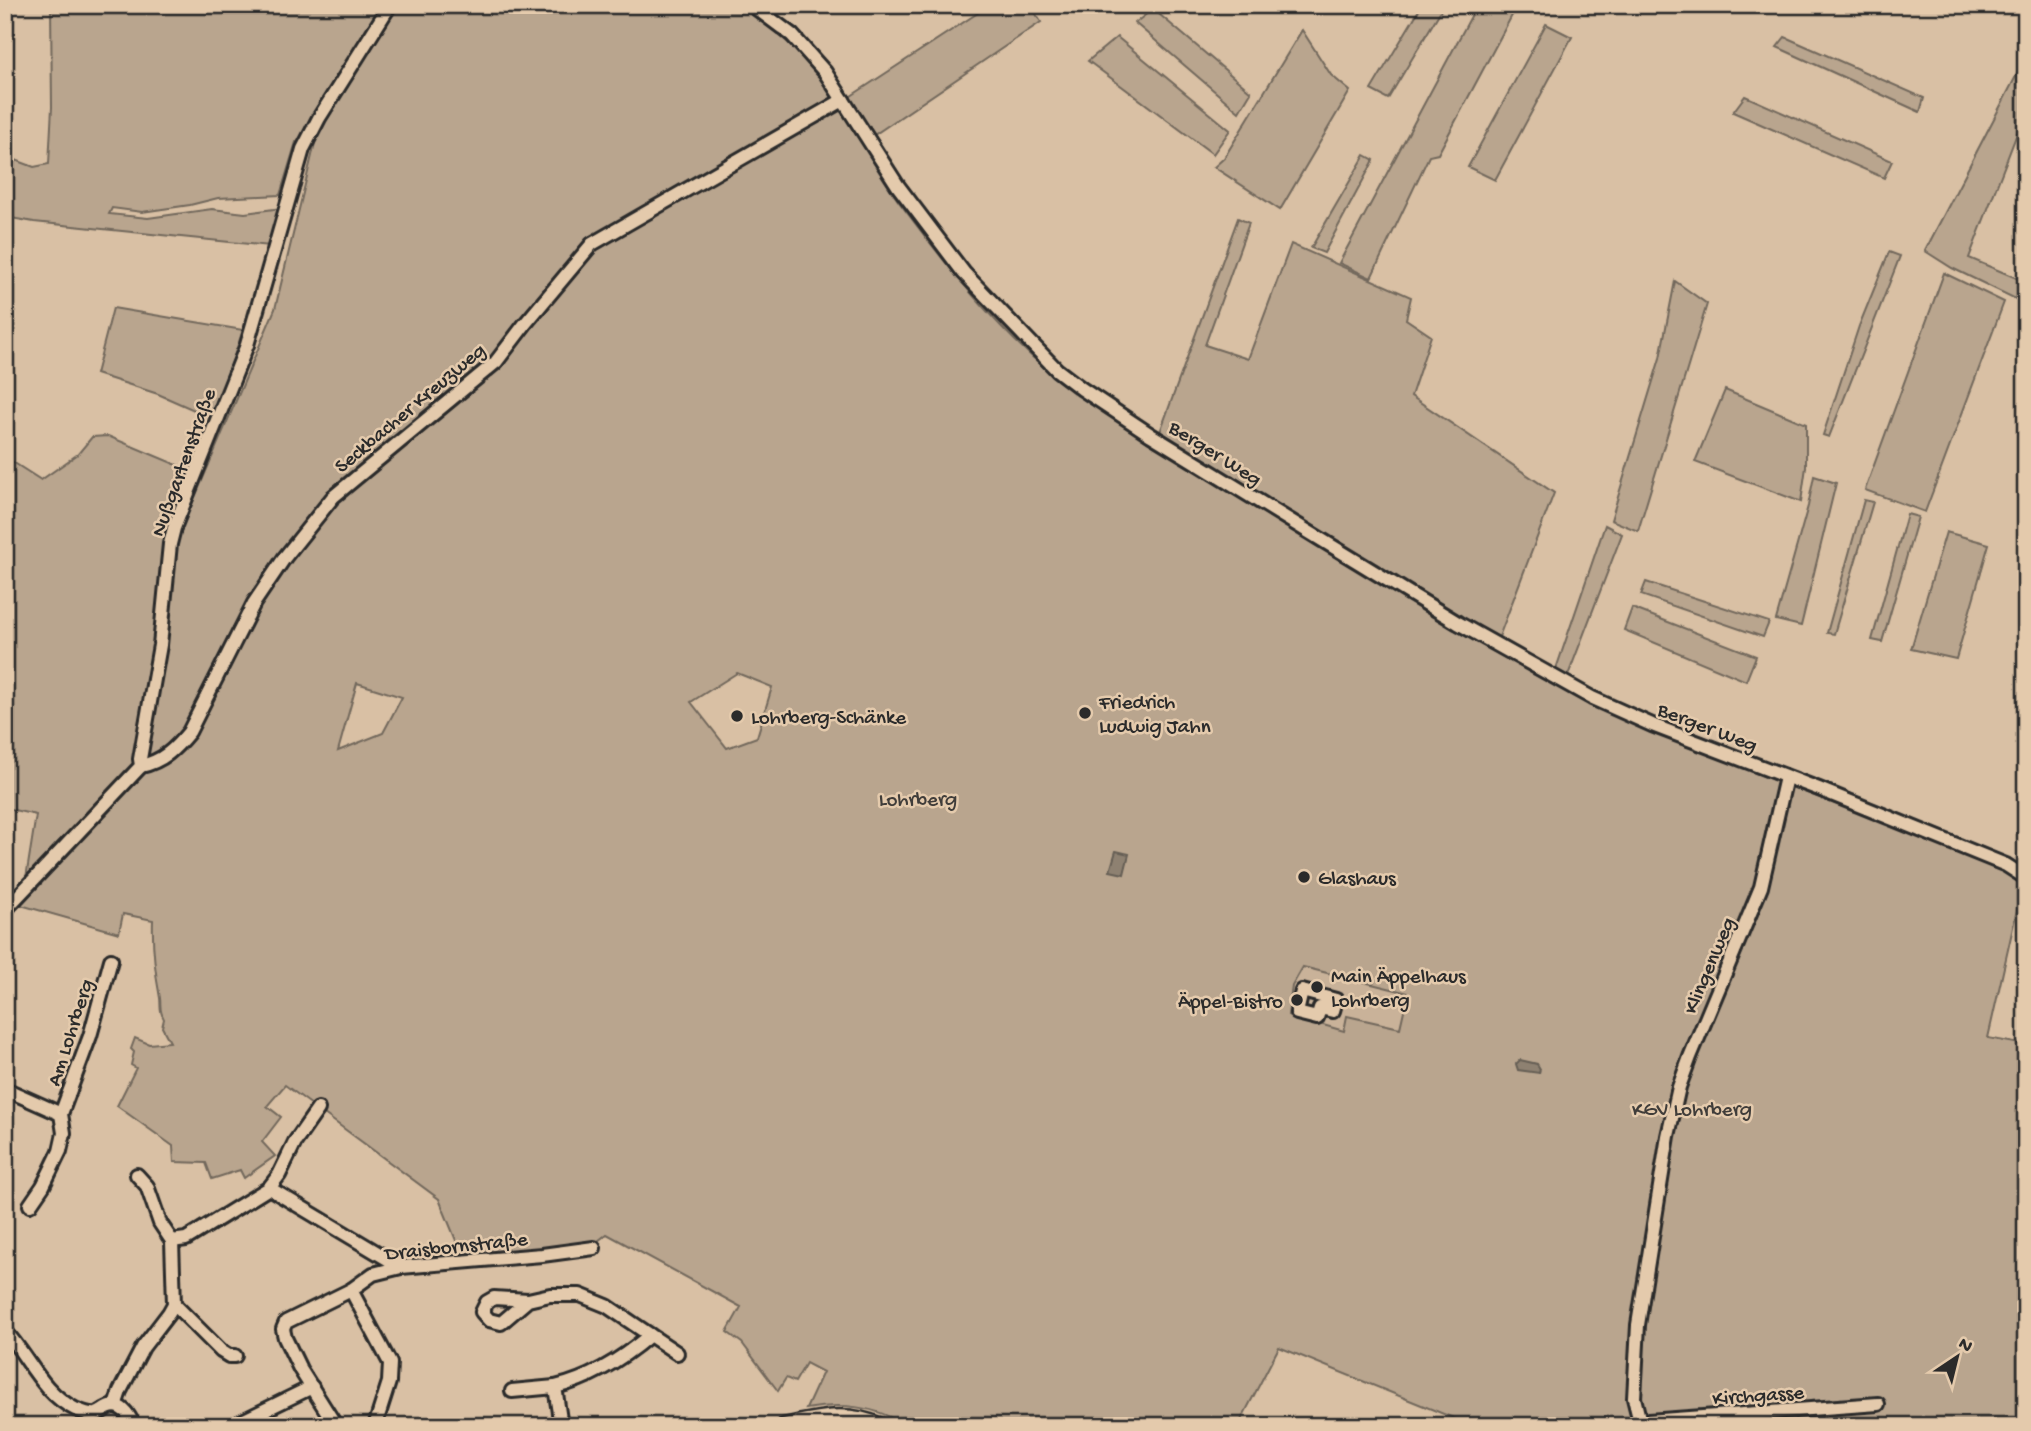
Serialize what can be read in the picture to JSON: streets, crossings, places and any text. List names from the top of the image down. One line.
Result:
{"streets":{"street":["Seckbacher Kreuzweg","Berger Weg","Nußgartenstraße","Klingenweg","Am Lohrberg","Draisbornstraße","Kirchgasse"]},"crossings":[["Seckbacher Kreuzweg","Berger Weg"],["Seckbacher Kreuzweg","Nußgartenstraße"],["Berger Weg","Klingenweg"],["Klingenweg","Kirchgasse"]],"parks":["Lohrberg","KGV Lohrberg"],"places":["Friedrich Ludwig Jahn","Lohrberg-Schänke","Glashaus","Main Äppelhaus Lohrberg","Äppel-Bistro"],"north":"top right"}
